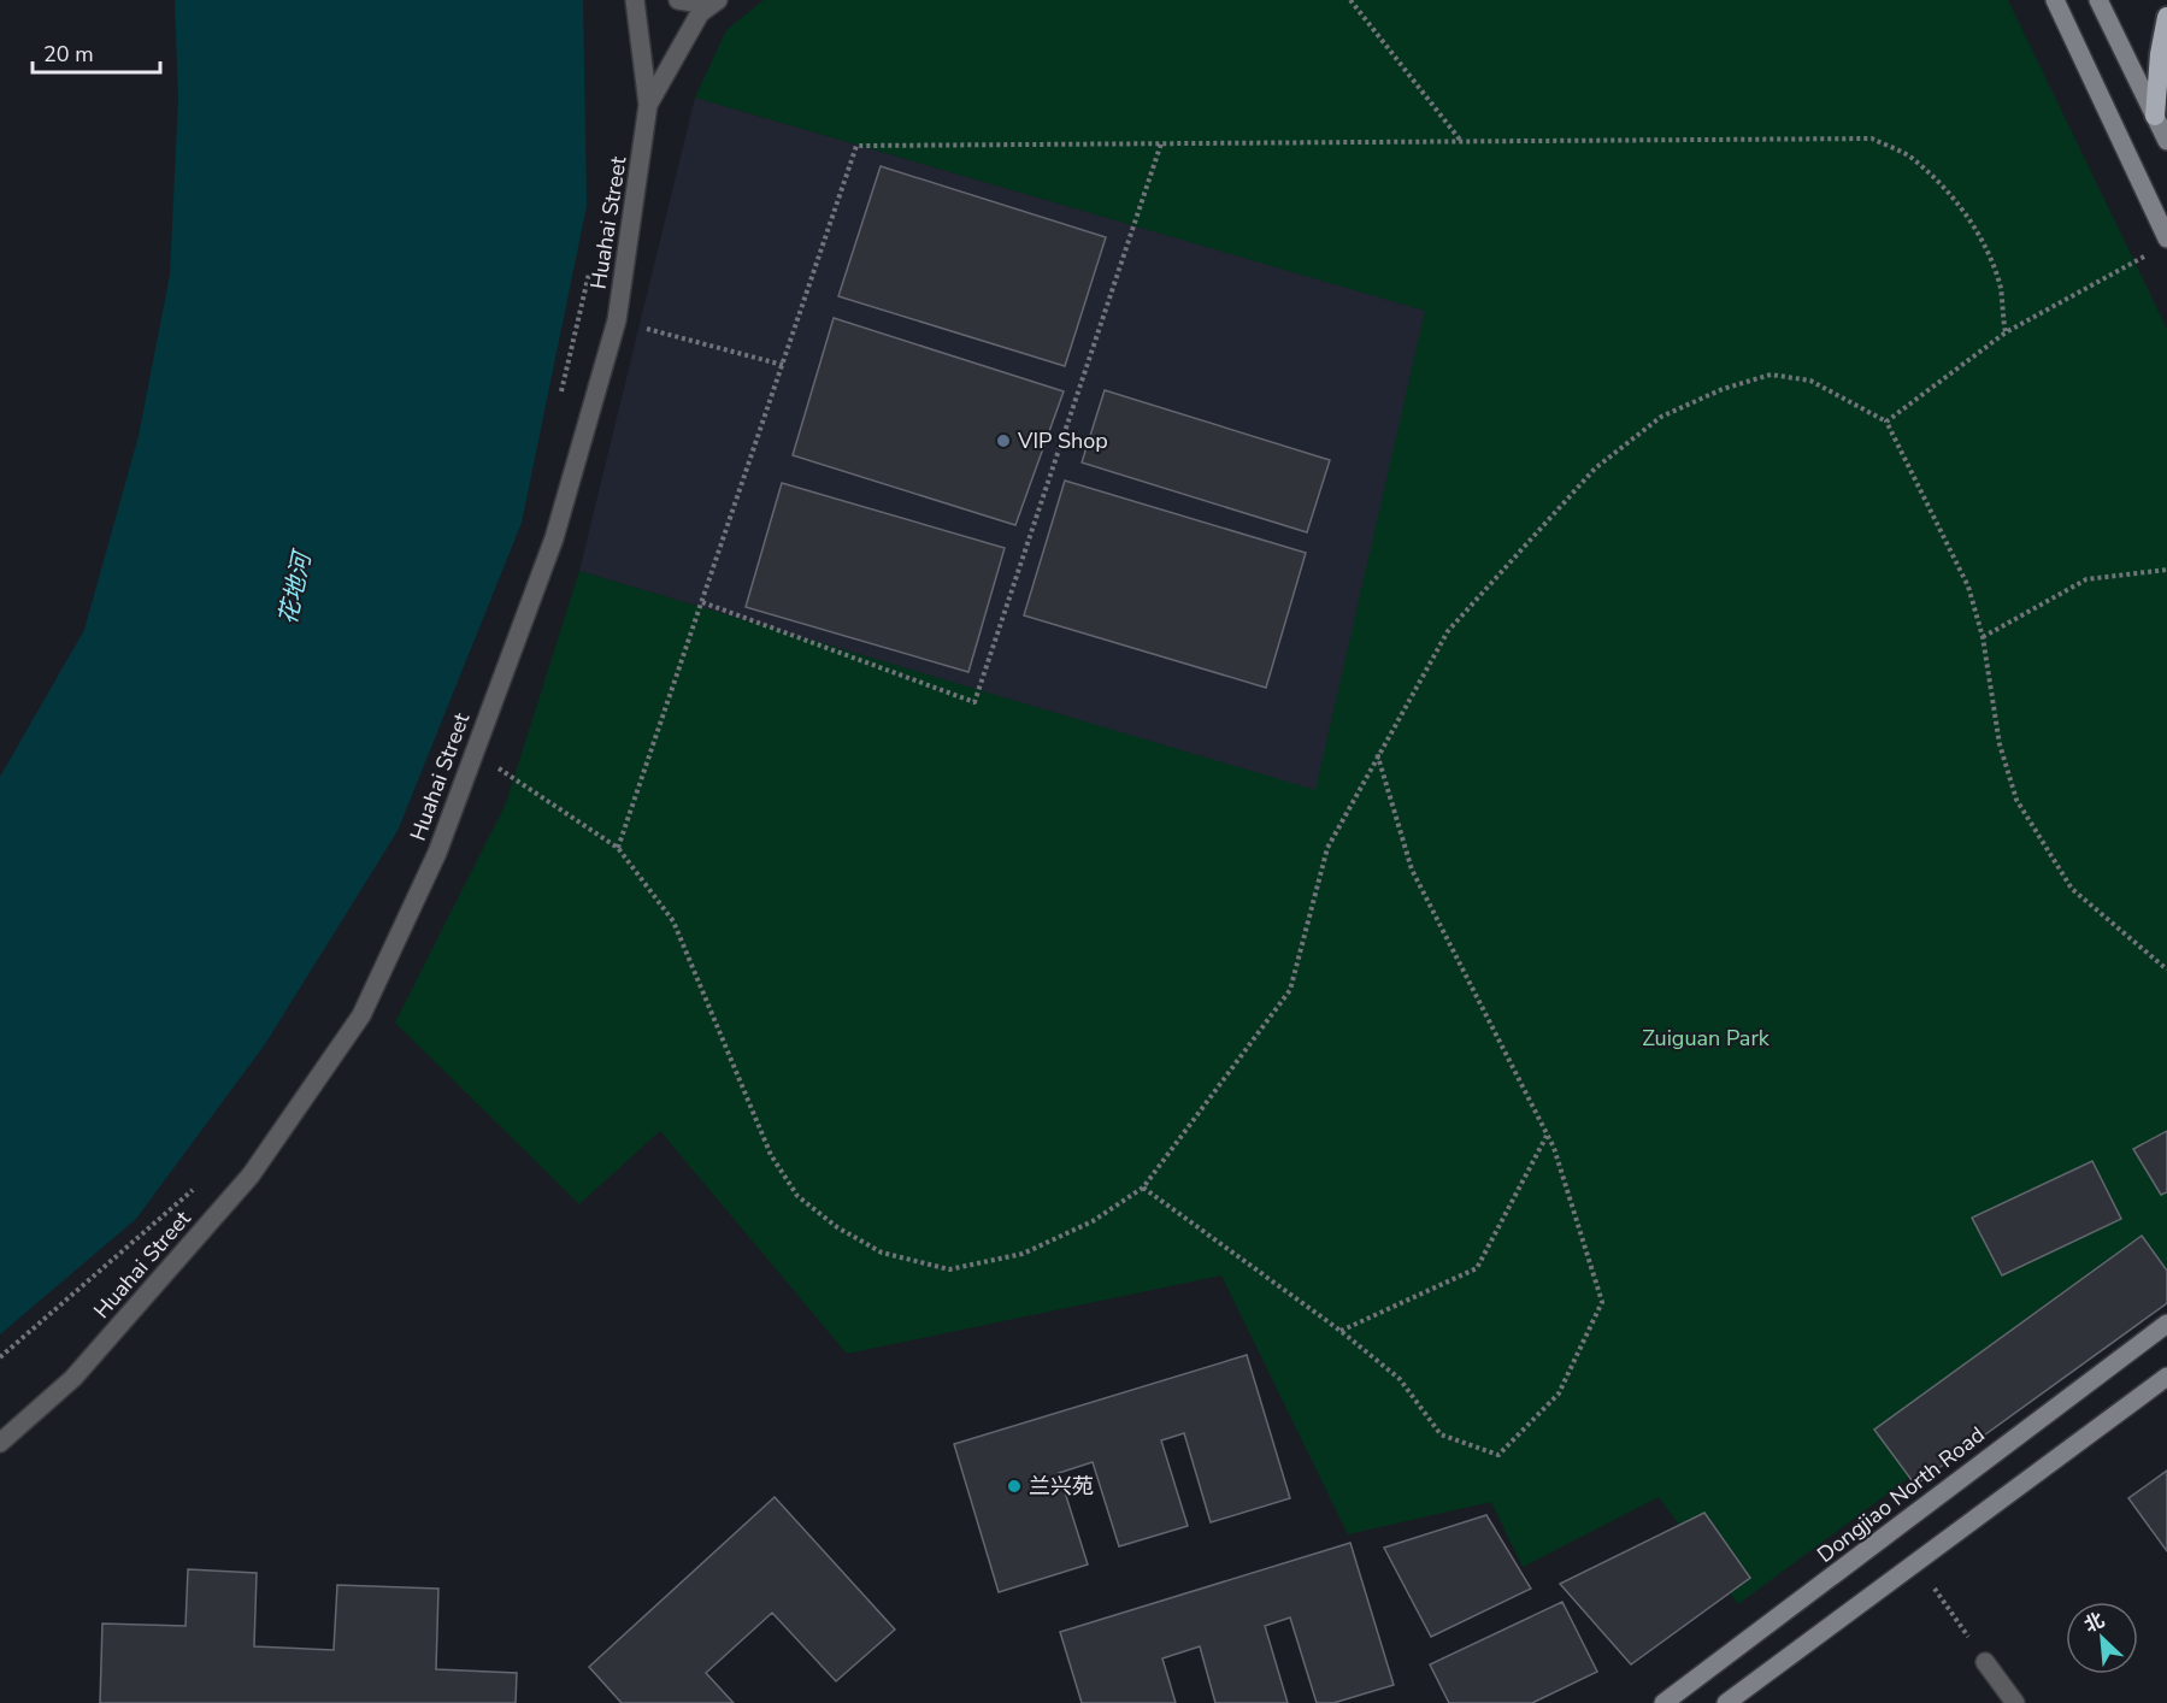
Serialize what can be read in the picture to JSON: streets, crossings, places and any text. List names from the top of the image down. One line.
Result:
{"streets":{"main road":["Dongjiao North Road"],"street":["Huahai Street"]},"water":["花地河"],"parks":["Zuiguan Park"],"places":["VIP Shop","兰兴苑"],"scale_bar":"20 m","north":"top left"}
